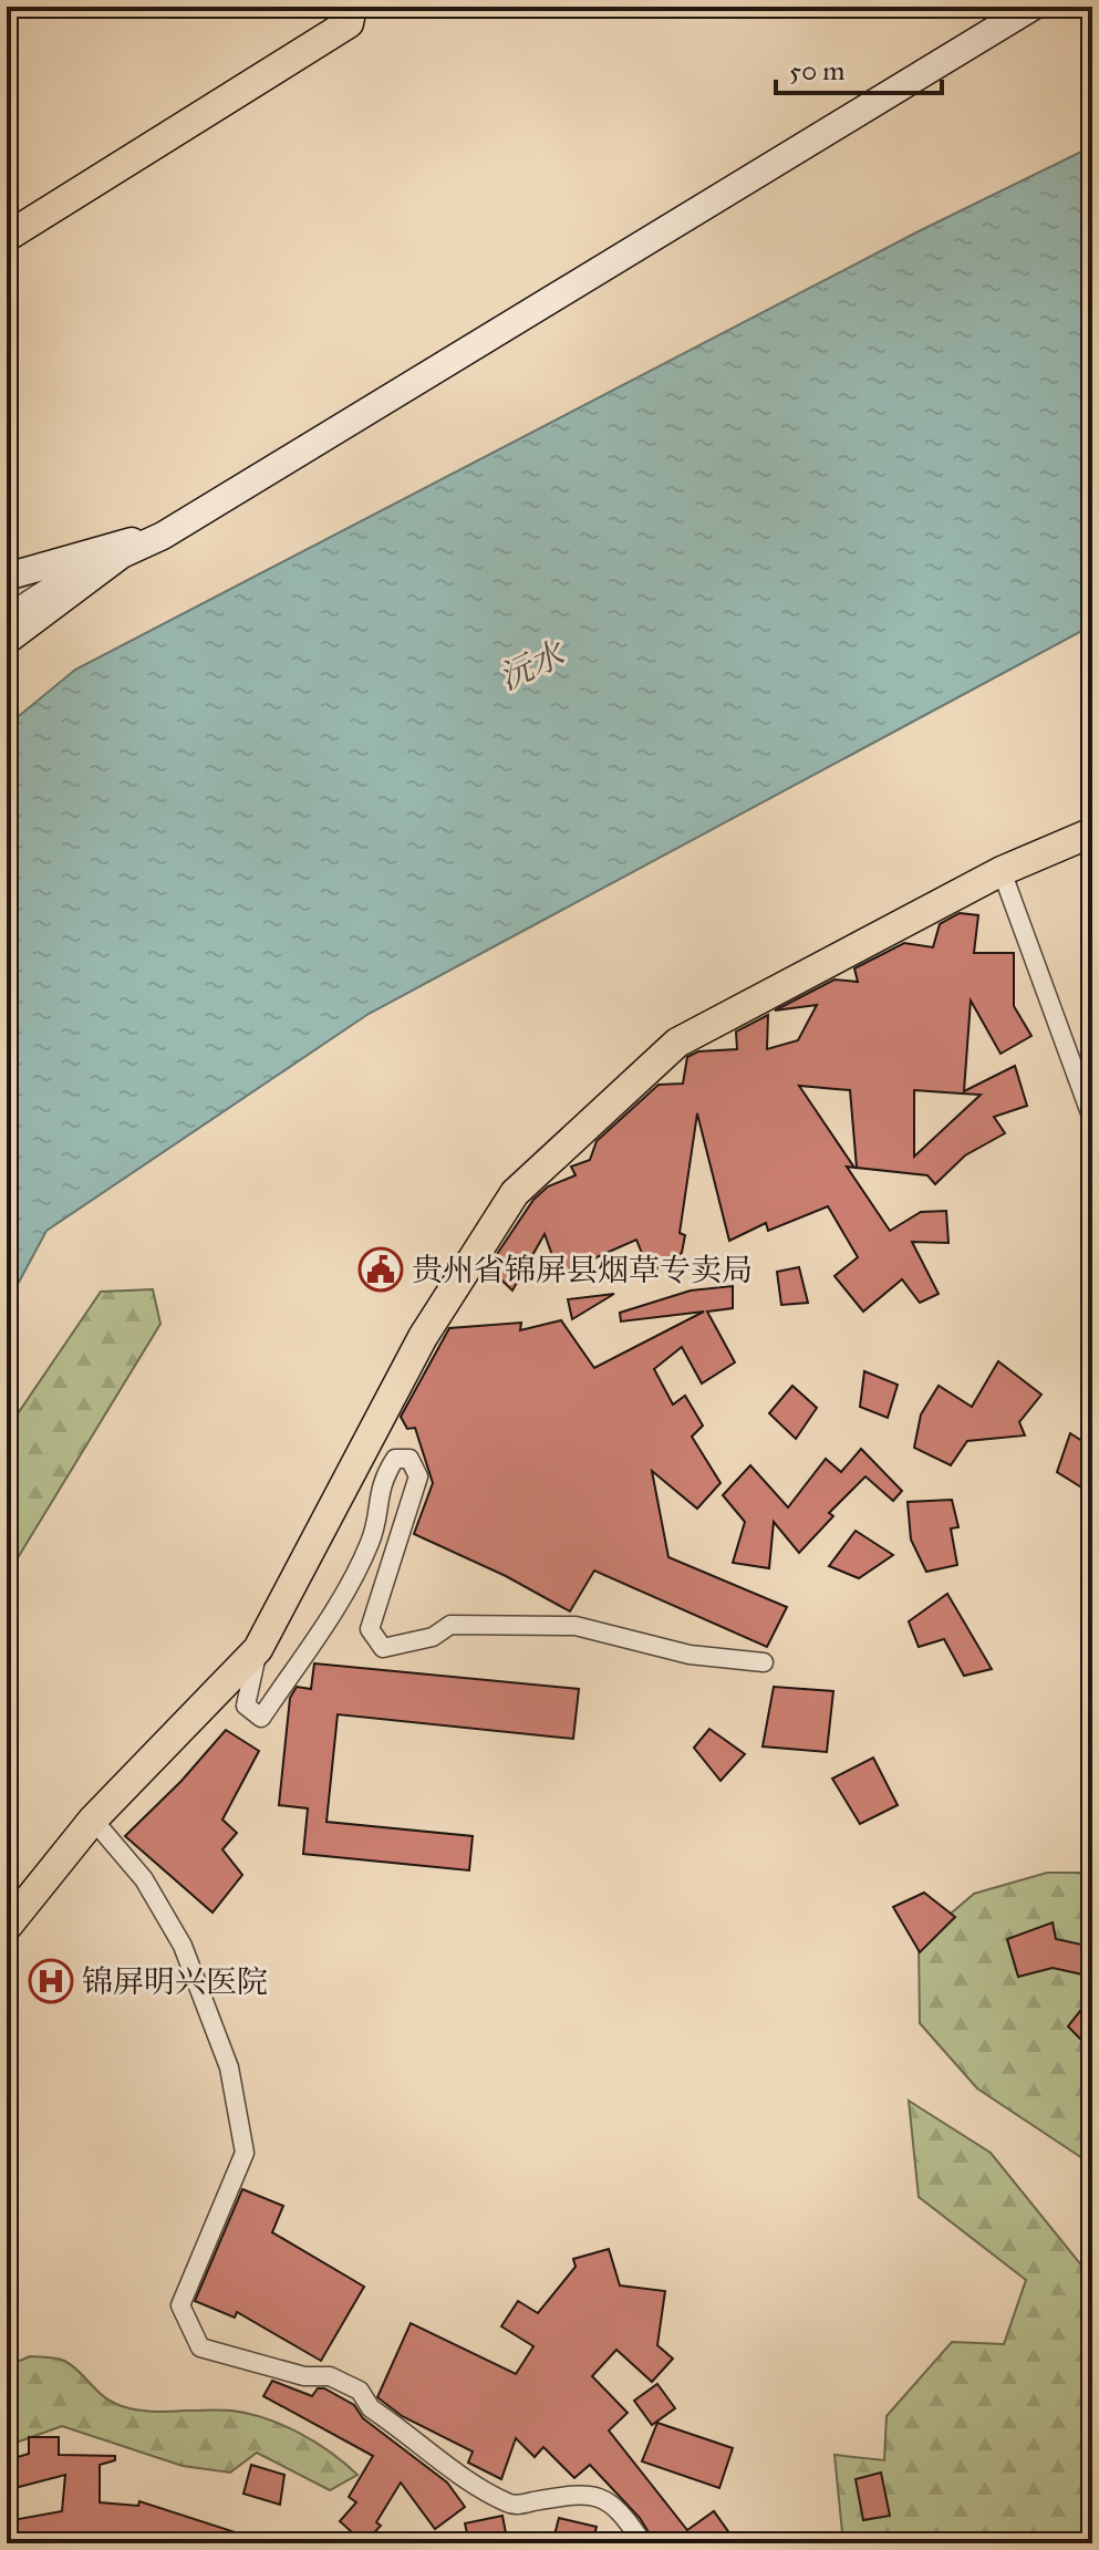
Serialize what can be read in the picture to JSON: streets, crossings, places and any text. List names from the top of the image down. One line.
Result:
{"water":["沅水"],"places":{"public building":["贵州省锦屏县烟草专卖局"],"hospital":["锦屏明兴医院"]},"scale_bar":"50 m"}
